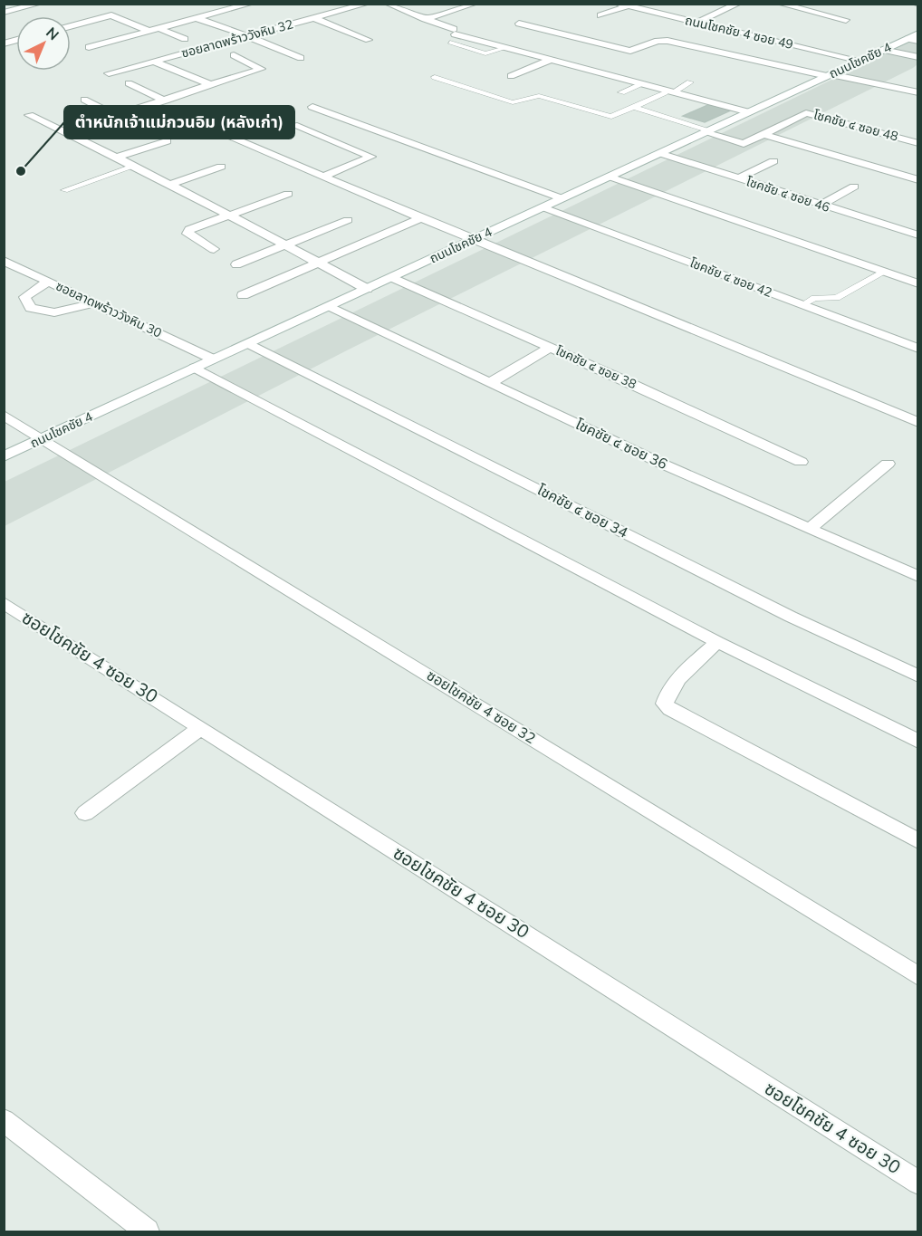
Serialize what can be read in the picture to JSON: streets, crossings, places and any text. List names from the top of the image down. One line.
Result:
{"streets":{"street":["ถนนโชคชัย 4 ซอย 49","ซอยลาดพร้าววังหิน 32","ถนนโชคชัย 4","โชคชัย ๔ ซอย 48","โชคชัย ๔ ซอย 46","โชคชัย ๔ ซอย 42","ซอยลาดพร้าววังหิน 30","โชคชัย ๔ ซอย 38","โชคชัย ๔ ซอย 36","โชคชัย ๔ ซอย 34","ซอยโชคชัย 4 ซอย 30","ซอยโชคชัย 4 ซอย 32"]},"crossings":[["ถนนโชคชัย 4 ซอย 49","ถนนโชคชัย 4"],["ถนนโชคชัย 4","โชคชัย ๔ ซอย 48"],["ถนนโชคชัย 4","โชคชัย ๔ ซอย 46"],["ถนนโชคชัย 4","โชคชัย ๔ ซอย 42"],["ถนนโชคชัย 4","ซอยลาดพร้าววังหิน 30"],["ถนนโชคชัย 4","โชคชัย ๔ ซอย 38"],["ถนนโชคชัย 4","โชคชัย ๔ ซอย 36"],["ถนนโชคชัย 4","โชคชัย ๔ ซอย 34"],["ถนนโชคชัย 4","ซอยโชคชัย 4 ซอย 32"]],"places":["ตำหนักเจ้าแม่กวนอิม (หลังเก่า)"],"north":"top right"}
